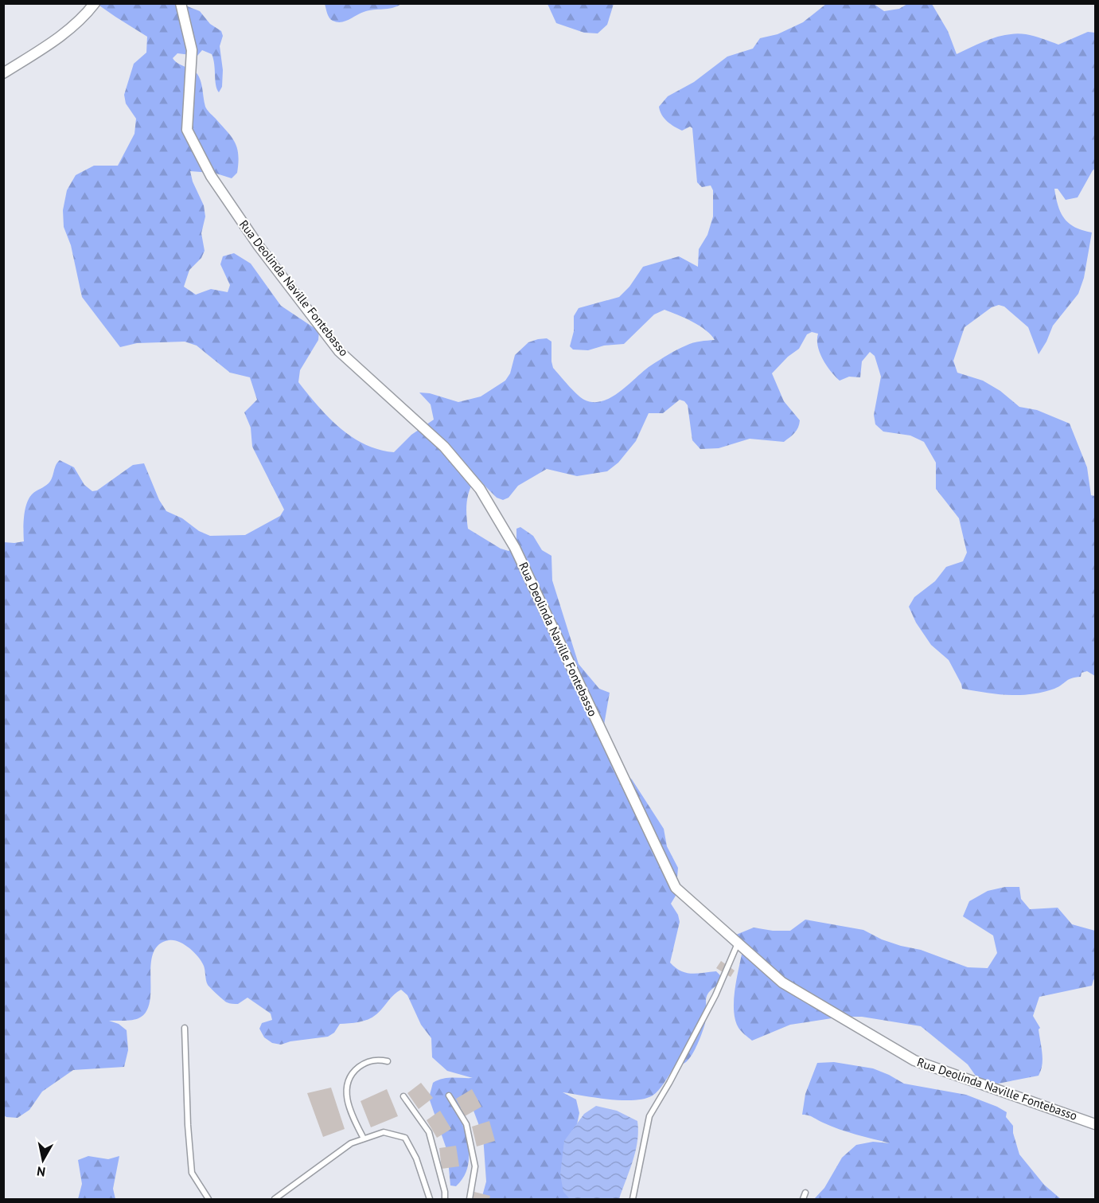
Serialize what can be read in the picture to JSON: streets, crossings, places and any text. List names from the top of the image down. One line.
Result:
{"streets":{"street":["Rua Deolinda Naville Fontebasso"]},"north":"bottom"}
